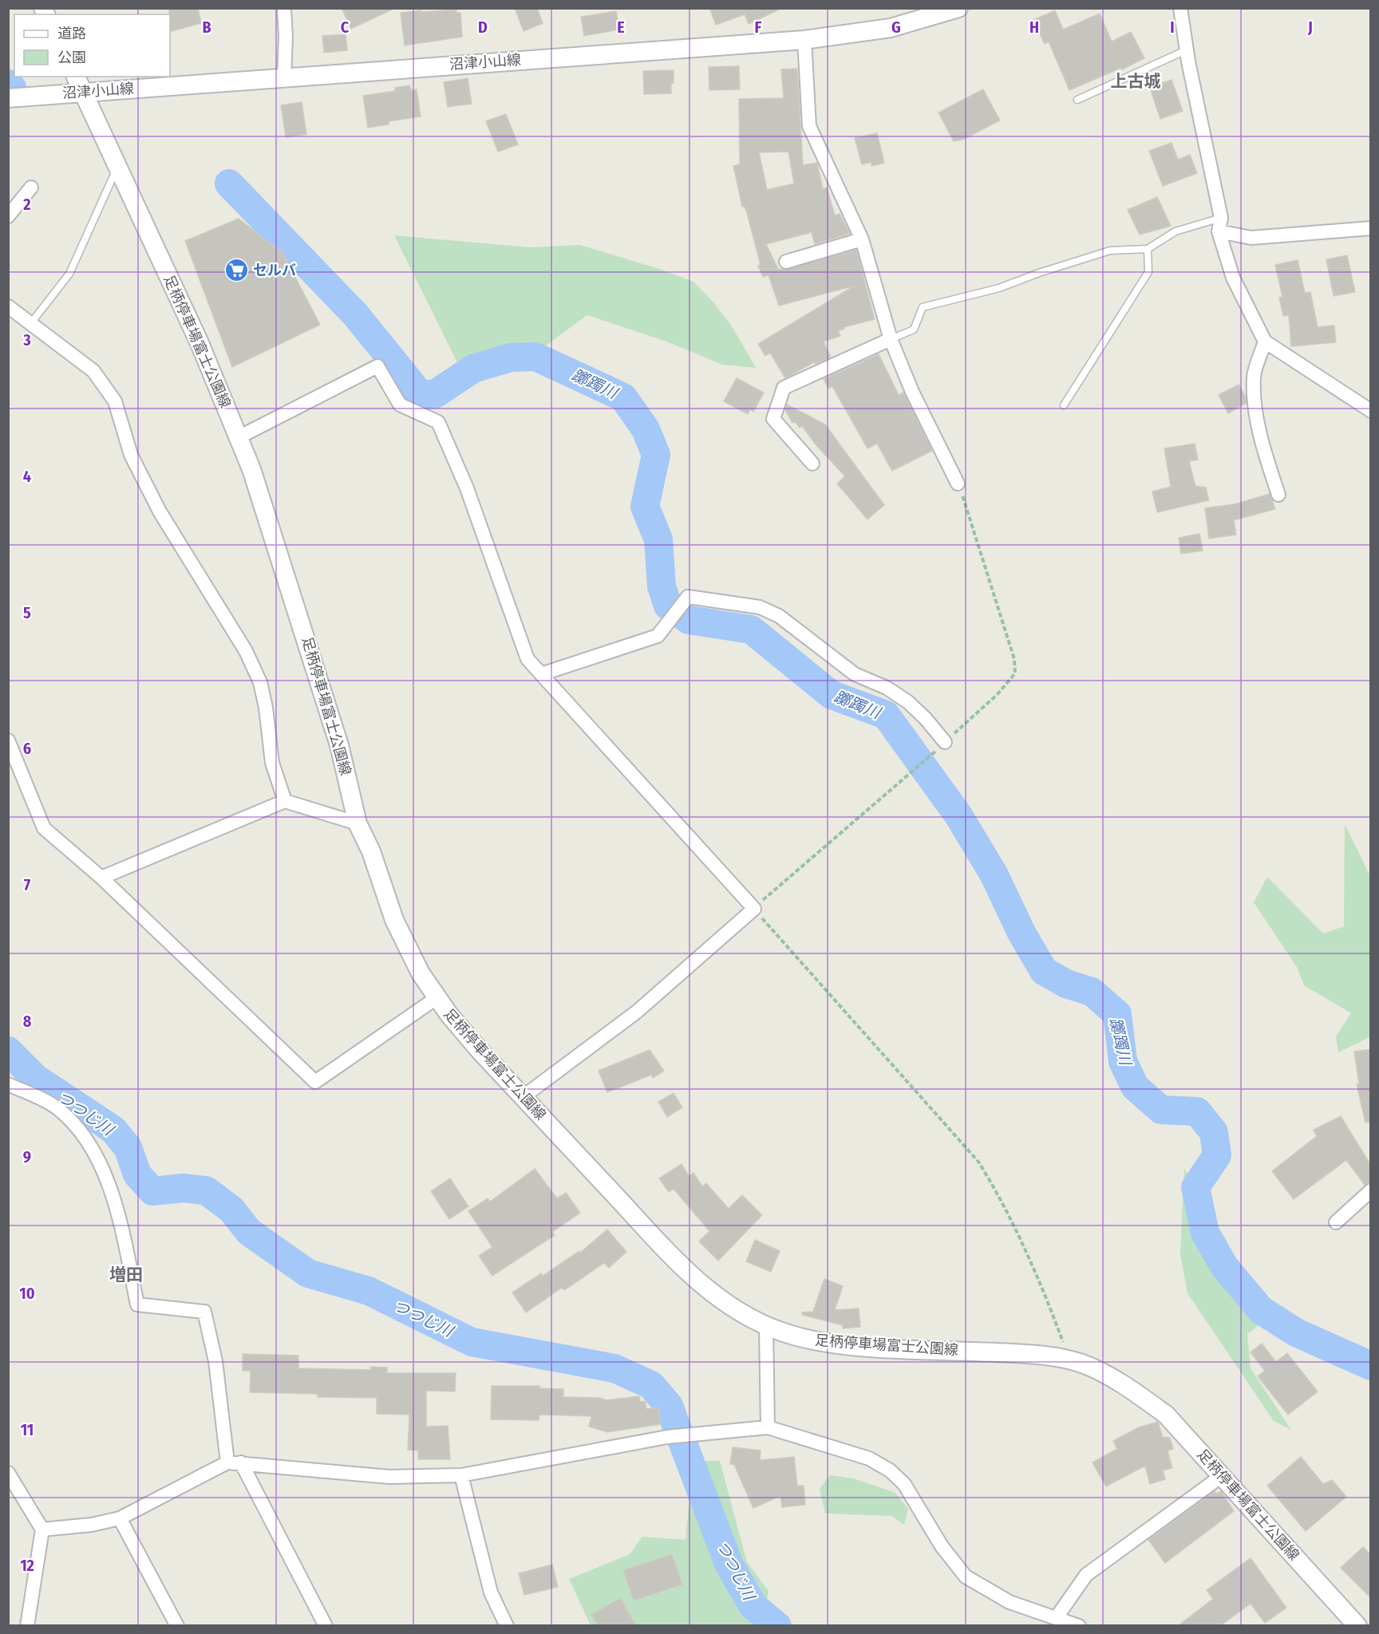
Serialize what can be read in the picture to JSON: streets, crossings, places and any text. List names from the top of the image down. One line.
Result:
{"streets":{"main road":["沼津小山線","足柄停車場富士公園線"]},"crossings":[["沼津小山線","足柄停車場富士公園線"]],"districts":["上古城","増田"],"water":["躑躅川","つつじ川"],"places":{"supermarket":["セルバ"]},"legend":["道路","公園"],"grid":{"columns":["B","C","D","E","F","G","H","I","J"],"rows":["2","3","4","5","6","7","8","9","10","11","12"]}}
